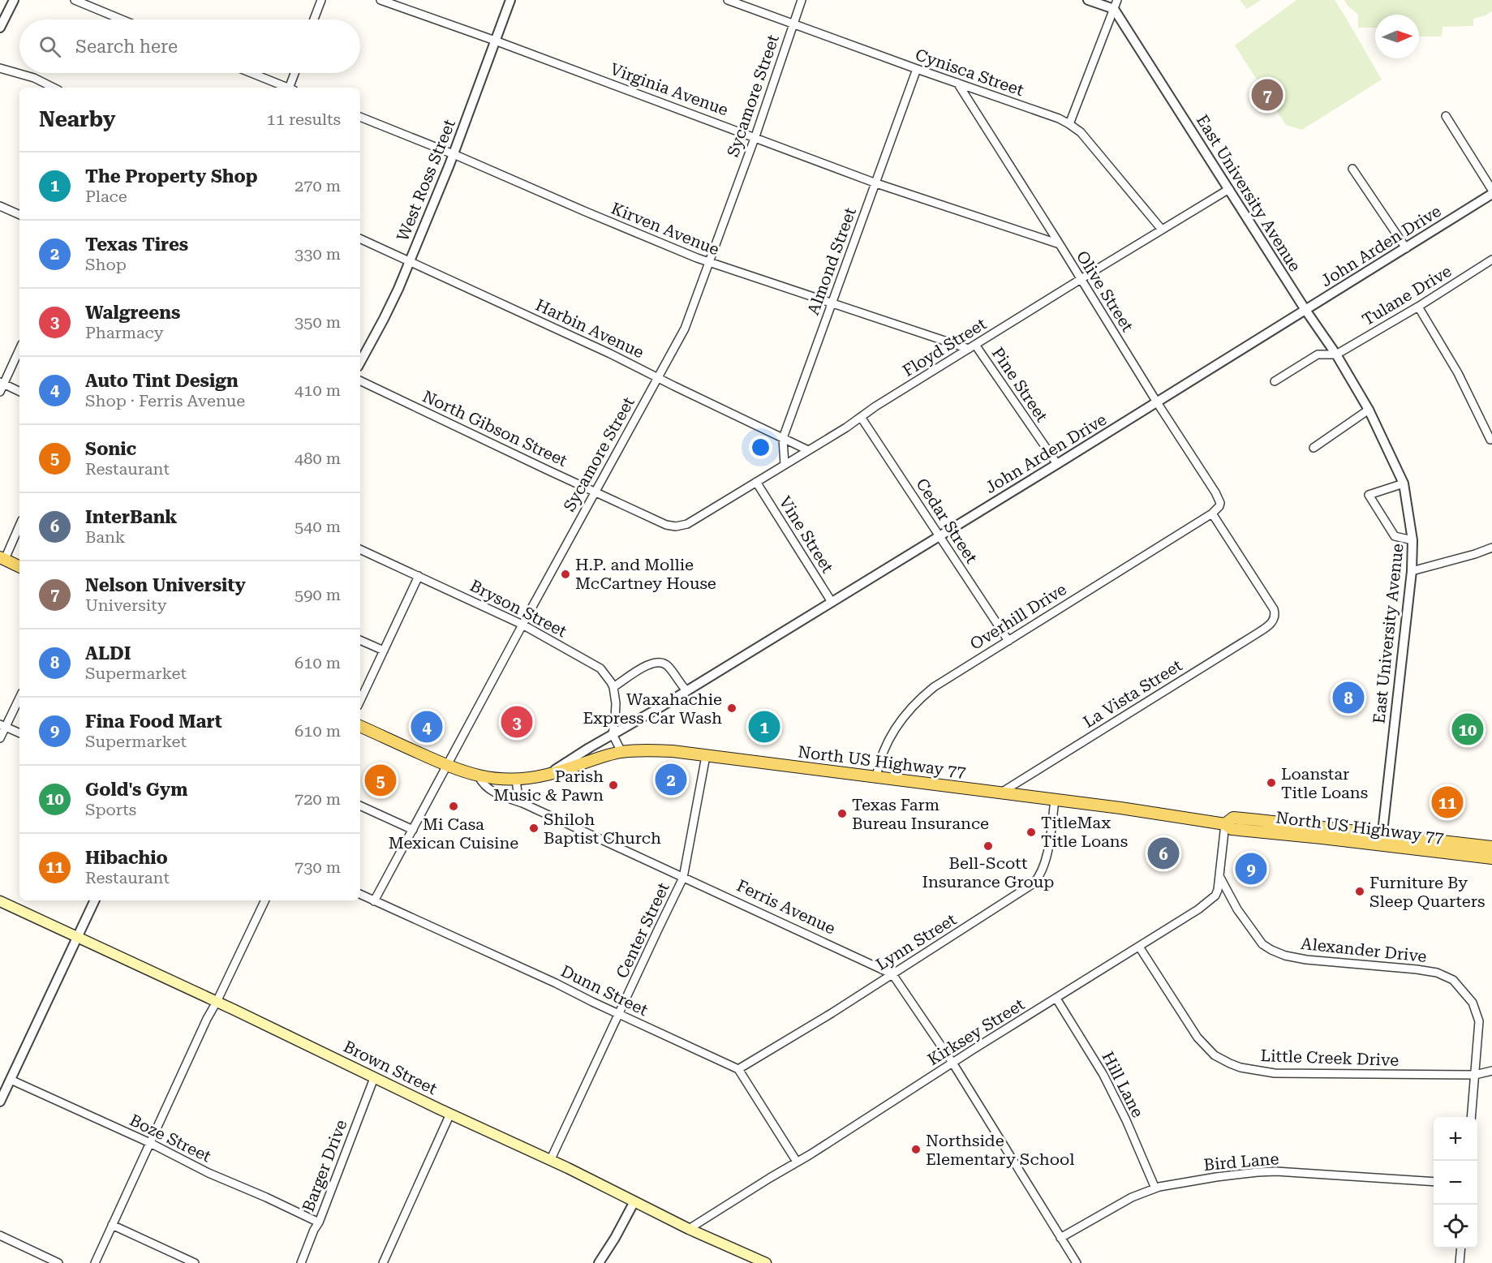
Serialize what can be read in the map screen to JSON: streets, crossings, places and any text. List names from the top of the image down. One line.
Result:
{"streets":{"main road":["North US Highway 77","Ferris Avenue","Brown Street"],"street":["Cynisca Street","Virginia Avenue","Sycamore Street","West Ross Street","East University Avenue","Kirven Avenue","John Arden Drive","Almond Street","Olive Street","Tulane Drive","Harbin Avenue","Floyd Street","Pine Street","North Gibson Street","Cedar Street","Vine Street","Bryson Street","Overhill Drive","La Vista Street","Center Street","Lynn Street","Alexander Drive","Dunn Street","Kirksey Street","Little Creek Drive","Hill Lane","Boze Street","Bird Lane","Barger Drive"]},"crossings":[["Cynisca Street","Sycamore Street"],["Cynisca Street","Almond Street"],["Cynisca Street","Olive Street"],["Cynisca Street","Floyd Street"],["Virginia Avenue","Sycamore Street"],["Virginia Avenue","West Ross Street"],["Virginia Avenue","Almond Street"],["Virginia Avenue","Olive Street"],["Sycamore Street","Kirven Avenue"],["Sycamore Street","Harbin Avenue"],["Sycamore Street","North Gibson Street"],["Sycamore Street","Bryson Street"],["Sycamore Street","Ferris Avenue"],["Sycamore Street","Dunn Street"],["West Ross Street","Kirven Avenue"],["West Ross Street","Harbin Avenue"],["East University Avenue","John Arden Drive"],["East University Avenue","Tulane Drive"],["East University Avenue","Floyd Street"],["East University Avenue","North US Highway 77"],["Kirven Avenue","Almond Street"],["Kirven Avenue","Floyd Street"],["Kirven Avenue","Pine Street"],["John Arden Drive","Olive Street"],["John Arden Drive","Pine Street"],["John Arden Drive","Cedar Street"],["John Arden Drive","Vine Street"],["Almond Street","Harbin Avenue"],["Almond Street","Floyd Street"],["Olive Street","Floyd Street"],["Olive Street","Overhill Drive"],["Olive Street","La Vista Street"],["Harbin Avenue","Floyd Street"],["Floyd Street","Pine Street"],["Floyd Street","North Gibson Street"],["Floyd Street","Cedar Street"],["Floyd Street","Vine Street"],["Cedar Street","Overhill Drive"],["Overhill Drive","La Vista Street"],["Overhill Drive","North US Highway 77"],["La Vista Street","North US Highway 77"],["North US Highway 77","Ferris Avenue"],["North US Highway 77","Center Street"],["North US Highway 77","Lynn Street"],["North US Highway 77","Kirksey Street"],["Ferris Avenue","Center Street"],["Ferris Avenue","Lynn Street"],["Center Street","Dunn Street"],["Center Street","Brown Street"],["Lynn Street","Dunn Street"],["Alexander Drive","Kirksey Street"],["Alexander Drive","Little Creek Drive"],["Kirksey Street","Little Creek Drive"],["Kirksey Street","Brown Street"],["Kirksey Street","Hill Lane"],["Brown Street","Barger Drive"],["Hill Lane","Bird Lane"],["Boze Street","Barger Drive"]],"places":["H.P. and Mollie McCartney House","Waxahachie Express Car Wash","Loanstar Title Loans","Parish Music & Pawn","Mi Casa Mexican Cuisine","Texas Farm Bureau Insurance","Shiloh Baptist Church","TitleMax Title Loans","Bell-Scott Insurance Group","Furniture By Sleep Quarters","Northside Elementary School"],"north":"right","page":{"search":"Search here","pins":["7","8","3","1","4","10","2","5","11","6","9"],"heading":["Nearby","11 results"],"list":[{"mark":"1","name":"The Property Shop","note":"Place","value":"270 m"},{"mark":"2","name":"Texas Tires","note":"Shop","value":"330 m"},{"mark":"3","name":"Walgreens","note":"Pharmacy","value":"350 m"},{"mark":"4","name":"Auto Tint Design","note":"Shop · Ferris Avenue","value":"410 m"},{"mark":"5","name":"Sonic","note":"Restaurant","value":"480 m"},{"mark":"6","name":"InterBank","note":"Bank","value":"540 m"},{"mark":"7","name":"Nelson University","note":"University","value":"590 m"},{"mark":"8","name":"ALDI","note":"Supermarket","value":"610 m"},{"mark":"9","name":"Fina Food Mart","note":"Supermarket","value":"610 m"},{"mark":"10","name":"Gold's Gym","note":"Sports","value":"720 m"},{"mark":"11","name":"Hibachio","note":"Restaurant","value":"730 m"}],"map_buttons":["+","−"]}}
